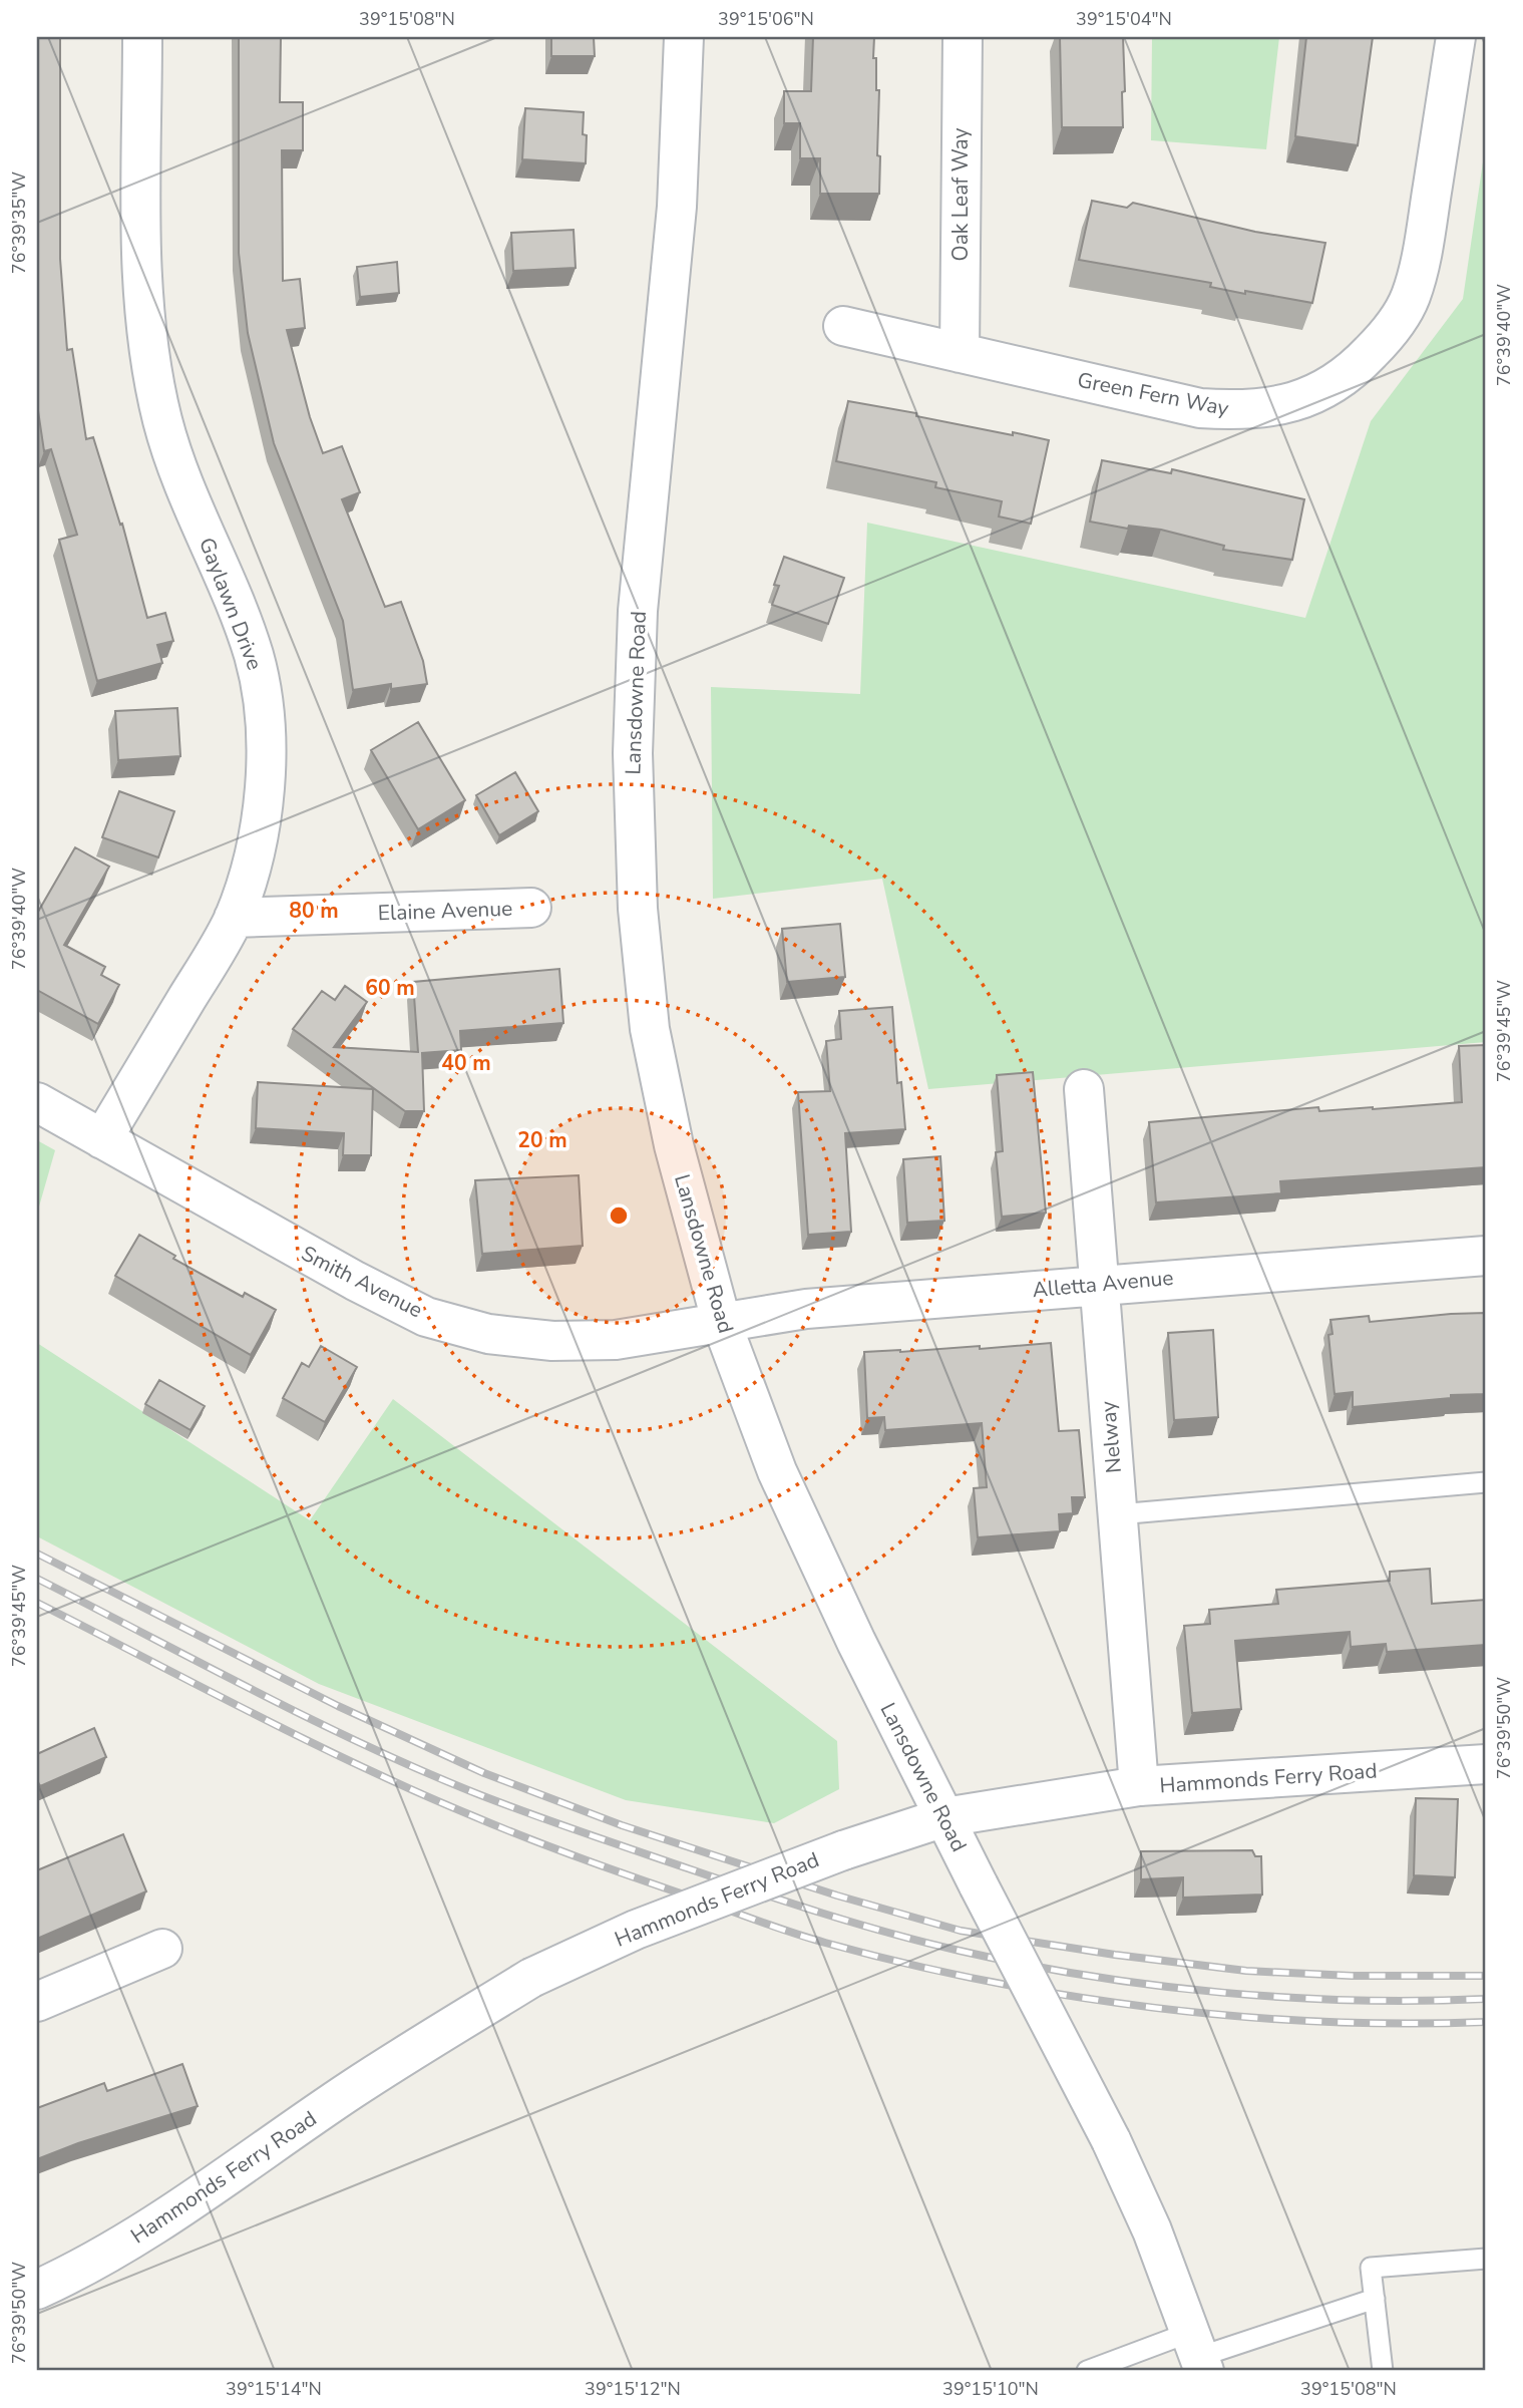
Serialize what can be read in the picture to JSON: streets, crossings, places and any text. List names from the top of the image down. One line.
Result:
{"streets":{"street":["Oak Leaf Way","Green Fern Way","Gaylawn Drive","Lansdowne Road","Elaine Avenue","Smith Avenue","Alletta Avenue","Nelway","Hammonds Ferry Road"]},"crossings":[["Oak Leaf Way","Green Fern Way"],["Gaylawn Drive","Elaine Avenue"],["Gaylawn Drive","Smith Avenue"],["Lansdowne Road","Smith Avenue"],["Lansdowne Road","Alletta Avenue"],["Lansdowne Road","Hammonds Ferry Road"],["Smith Avenue","Alletta Avenue"],["Alletta Avenue","Nelway"],["Nelway","Hammonds Ferry Road"]],"coordinates":["39°15'08\"N","39°15'06\"N","39°15'04\"N","76°39'35\"W","76°39'40\"W","76°39'45\"W","76°39'50\"W","39°15'14\"N","39°15'12\"N","39°15'10\"N"],"rings":["80 m","60 m","40 m","20 m"]}
